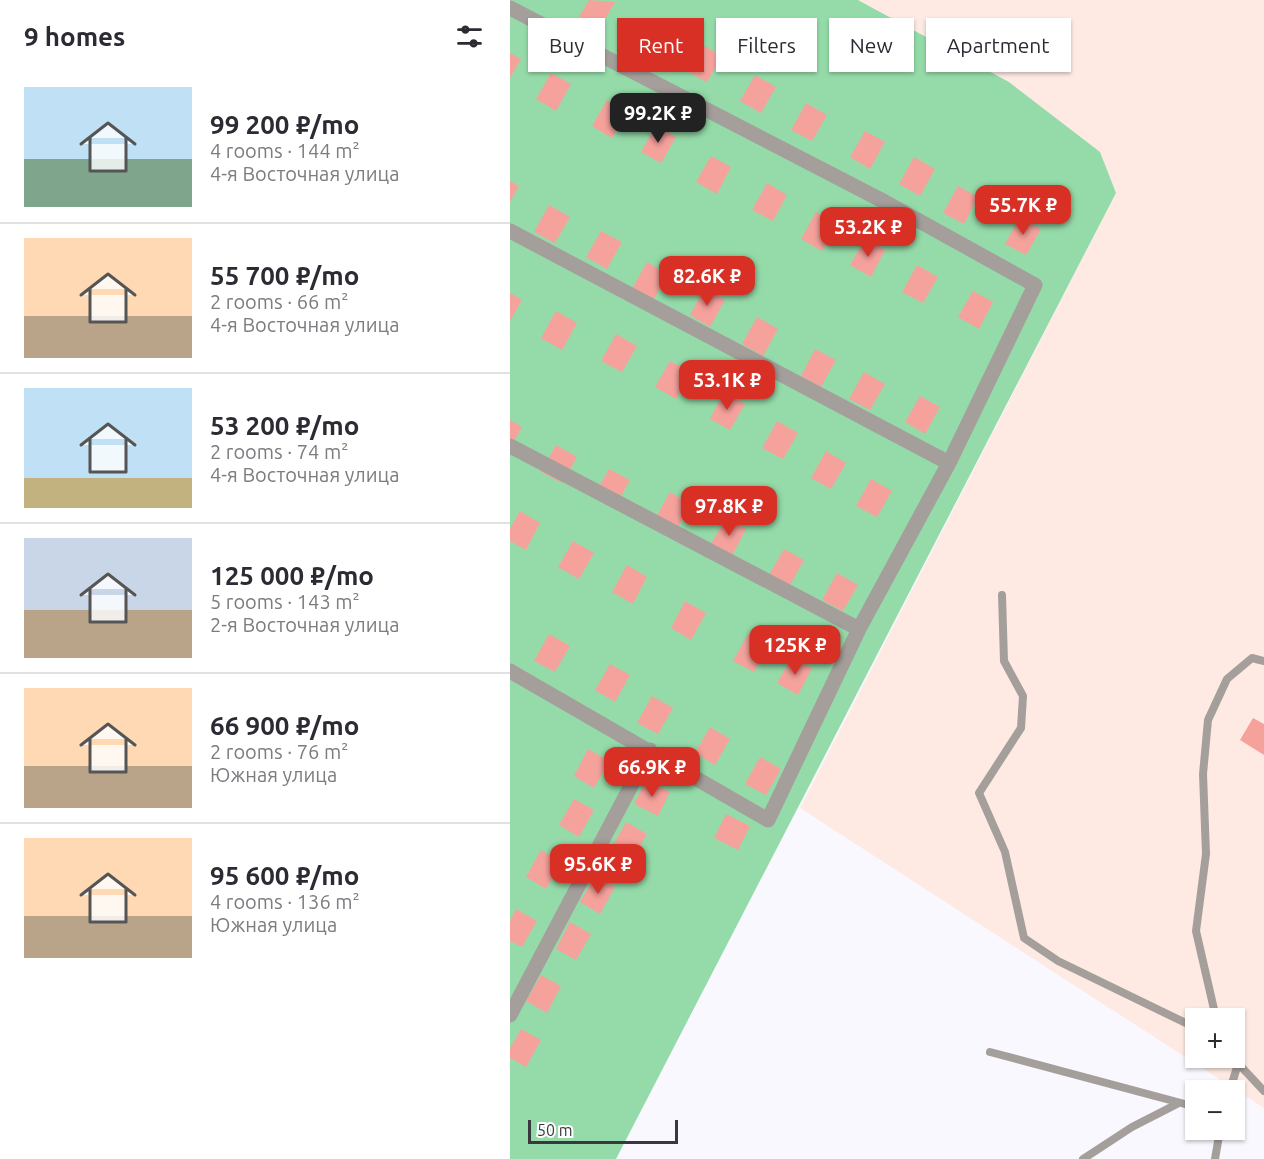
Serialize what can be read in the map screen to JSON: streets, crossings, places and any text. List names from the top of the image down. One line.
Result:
{"scale_bar":"50 m","page":{"heading":"9 homes","chip":["Buy","Rent","Filters","New","Apartment"],"list":[{"name":"99 200 ₽/mo","note":"4 rooms · 144 m² · 4-я Восточная улица"},{"name":"55 700 ₽/mo","note":"2 rooms · 66 m² · 4-я Восточная улица"},{"name":"53 200 ₽/mo","note":"2 rooms · 74 m² · 4-я Восточная улица"},{"name":"125 000 ₽/mo","note":"5 rooms · 143 m² · 2-я Восточная улица"},{"name":"66 900 ₽/mo","note":"2 rooms · 76 m² · Южная улица"},{"name":"95 600 ₽/mo","note":"4 rooms · 136 m² · Южная улица"}],"price":["99.2K ₽","55.7K ₽","53.2K ₽","82.6K ₽","53.1K ₽","97.8K ₽","125K ₽","66.9K ₽","95.6K ₽"],"map_buttons":["+","−"],"scale":"50 m"}}
